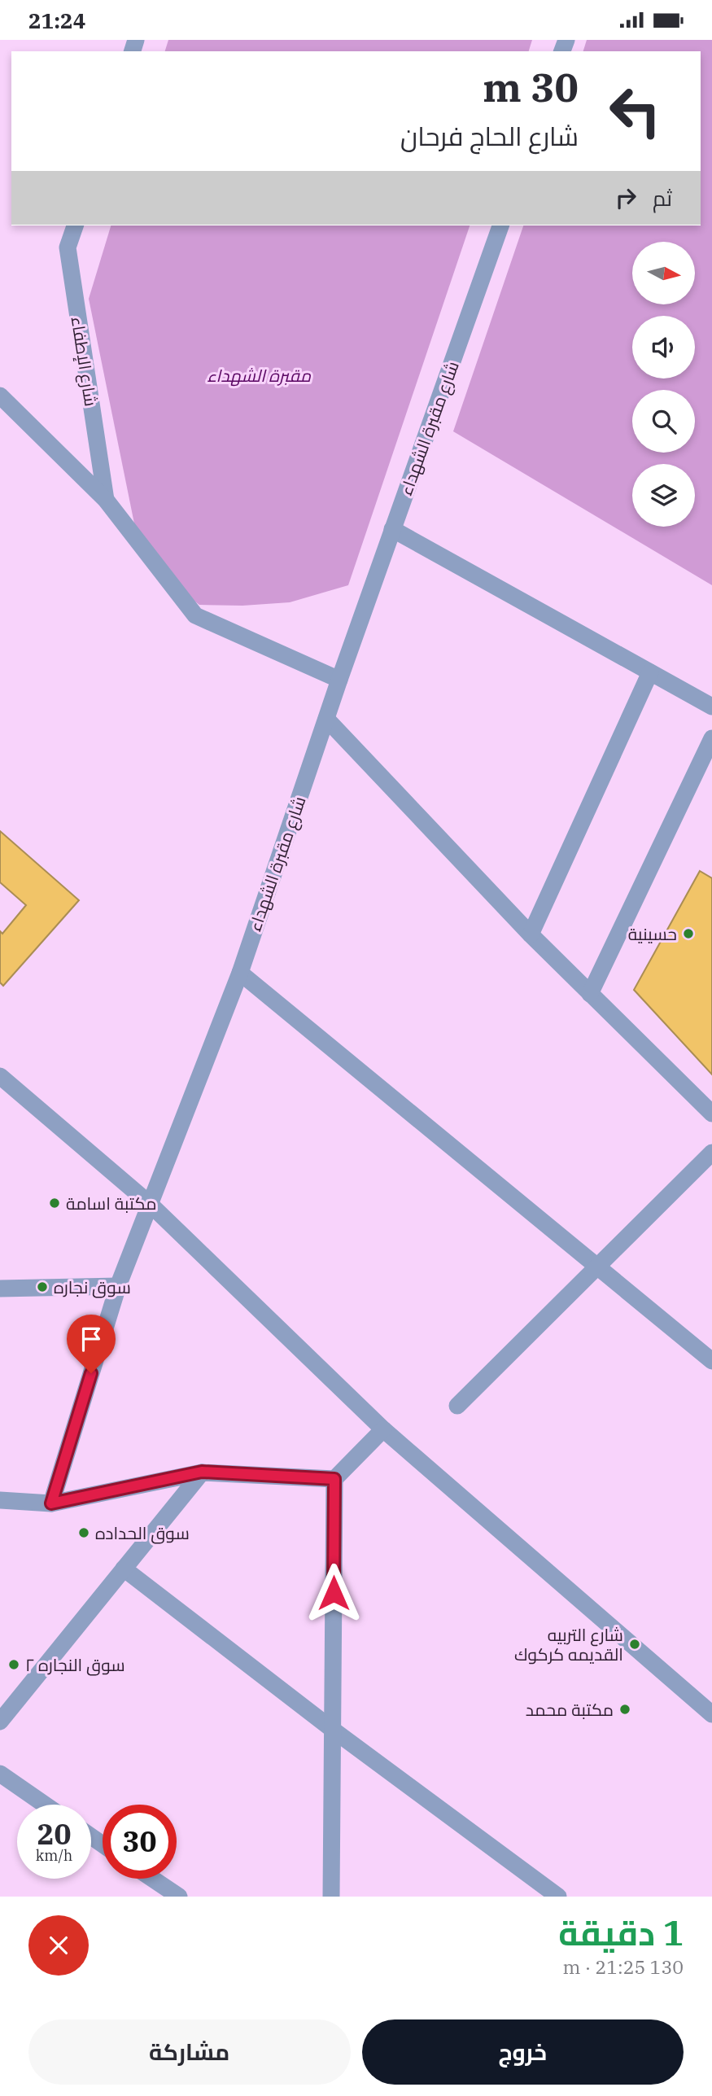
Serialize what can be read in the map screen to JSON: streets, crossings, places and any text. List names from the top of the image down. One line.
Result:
{"streets":{"street":["شارع الإطفاء","شارع مقبرة الشهداء"]},"parks":["مقبرة الشهداء"],"places":["حسينية","مكتبة اسامة","سوق نجاره","سوق الحداده","شارع التربيه القديمه كركوك","سوق النجاره ٢","مكتبة محمد"],"north":"right","page":{"status":"21:24","turn":["30 m","شارع الحاج فرحان"],"then":"ثم","speed":"20 km/h","limit":"30","heading":["1 دقيقة","130 m · 21:25"],"buttons":["خروج","مشاركة"]}}
